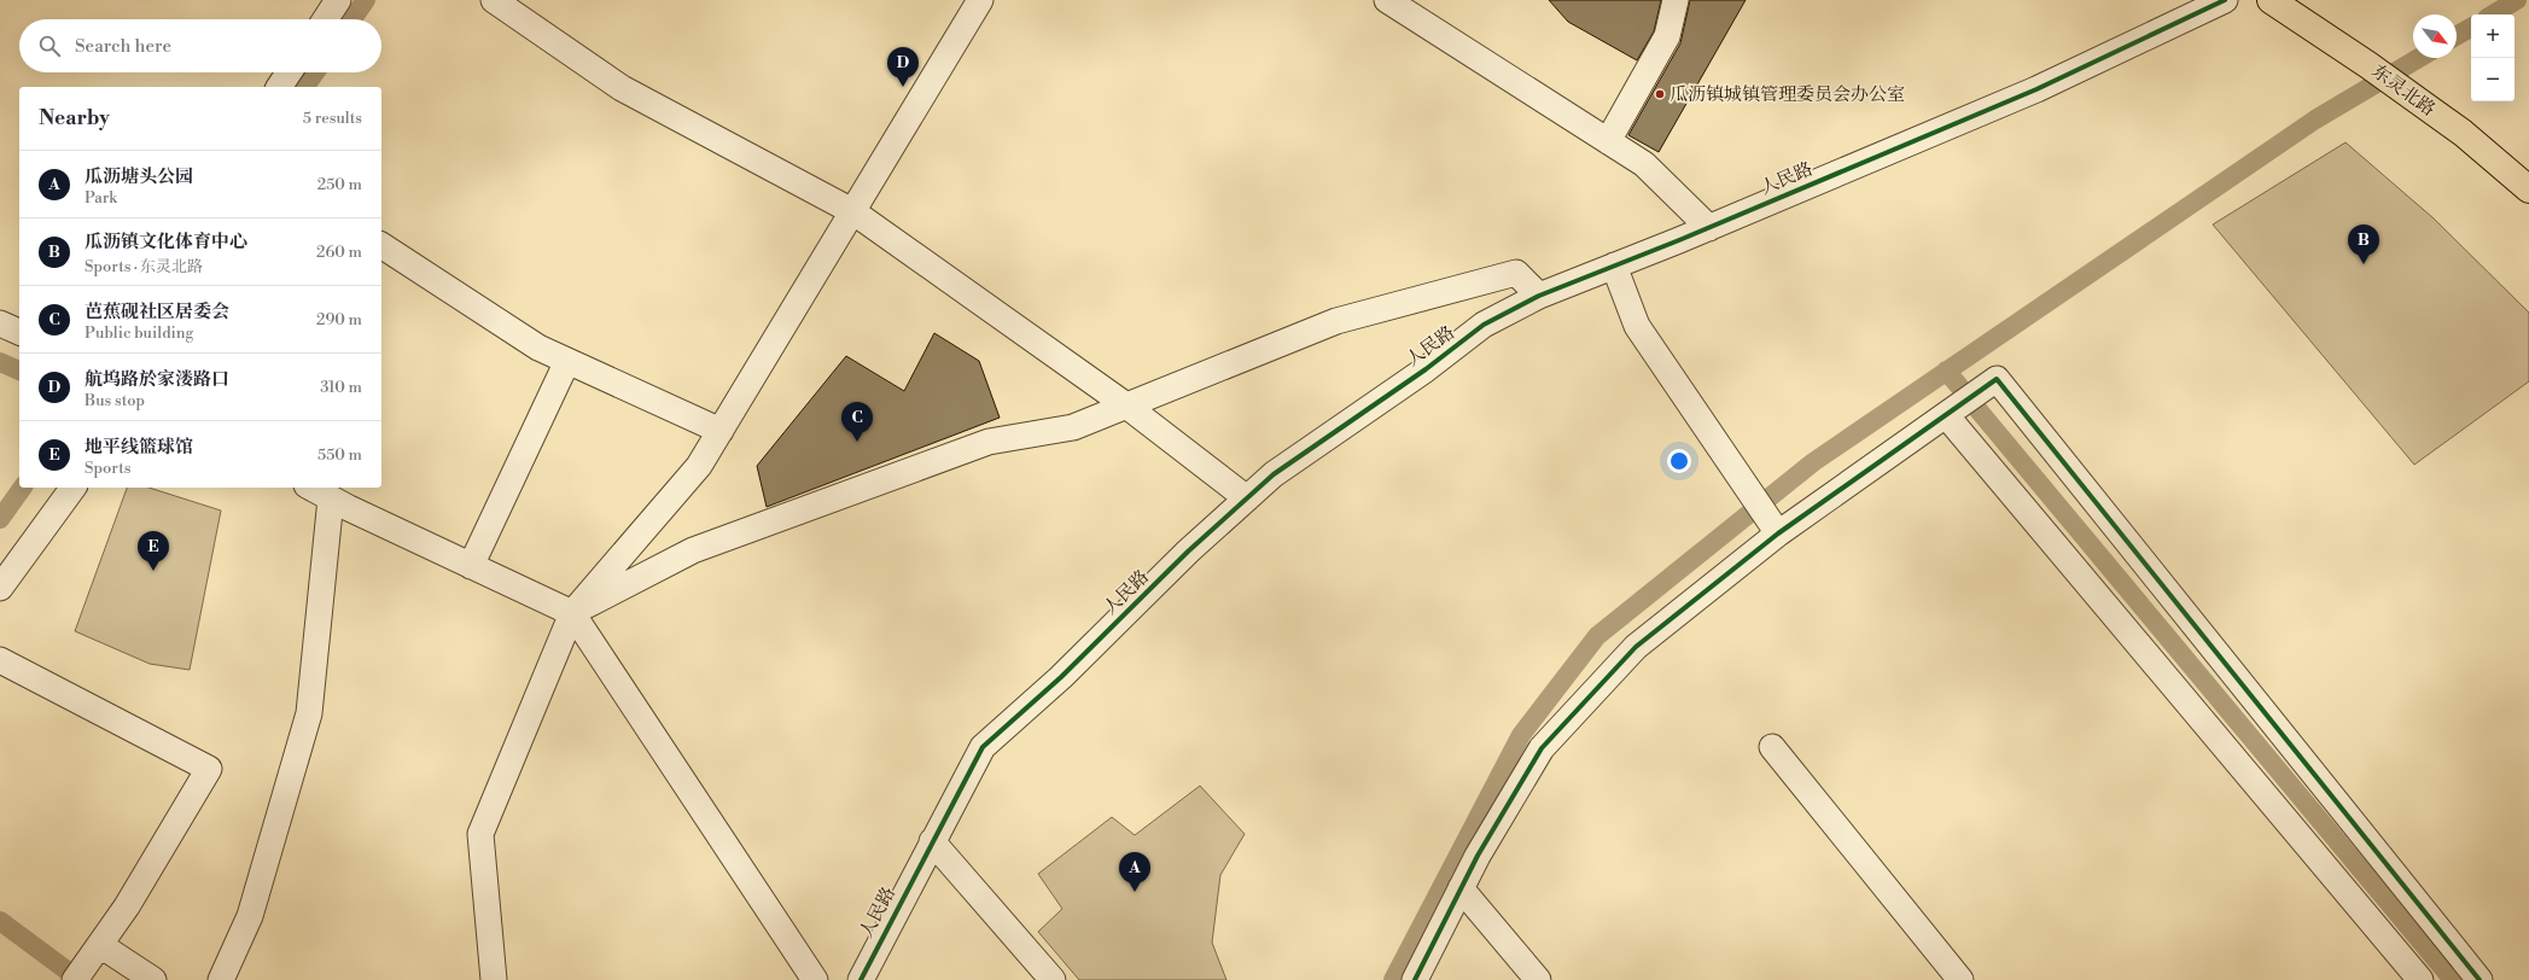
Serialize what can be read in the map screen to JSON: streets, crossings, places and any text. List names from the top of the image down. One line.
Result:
{"streets":{"main road":["东灵北路"],"street":["人民路"]},"places":["瓜沥镇城镇管理委员会办公室"],"north":"bottom right","page":{"map_buttons":["+","−"],"search":"Search here","pins":["D","B","C","E","A"],"heading":["Nearby","5 results"],"list":[{"mark":"A","name":"瓜沥塘头公园","note":"Park","value":"250 m"},{"mark":"B","name":"瓜沥镇文化体育中心","note":"Sports · 东灵北路","value":"260 m"},{"mark":"C","name":"芭蕉砚社区居委会","note":"Public building","value":"290 m"},{"mark":"D","name":"航坞路於家溇路口","note":"Bus stop","value":"310 m"},{"mark":"E","name":"地平线篮球馆","note":"Sports","value":"550 m"}]}}
